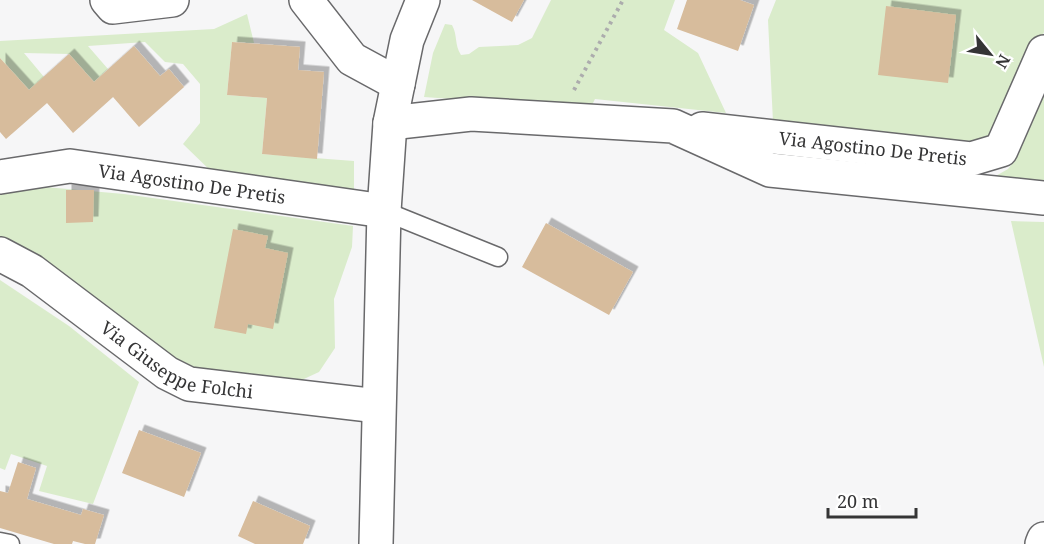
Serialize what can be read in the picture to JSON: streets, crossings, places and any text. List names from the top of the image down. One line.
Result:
{"streets":{"street":["Via Agostino De Pretis","Via Giuseppe Folchi"]},"scale_bar":"20 m","north":"bottom right"}
